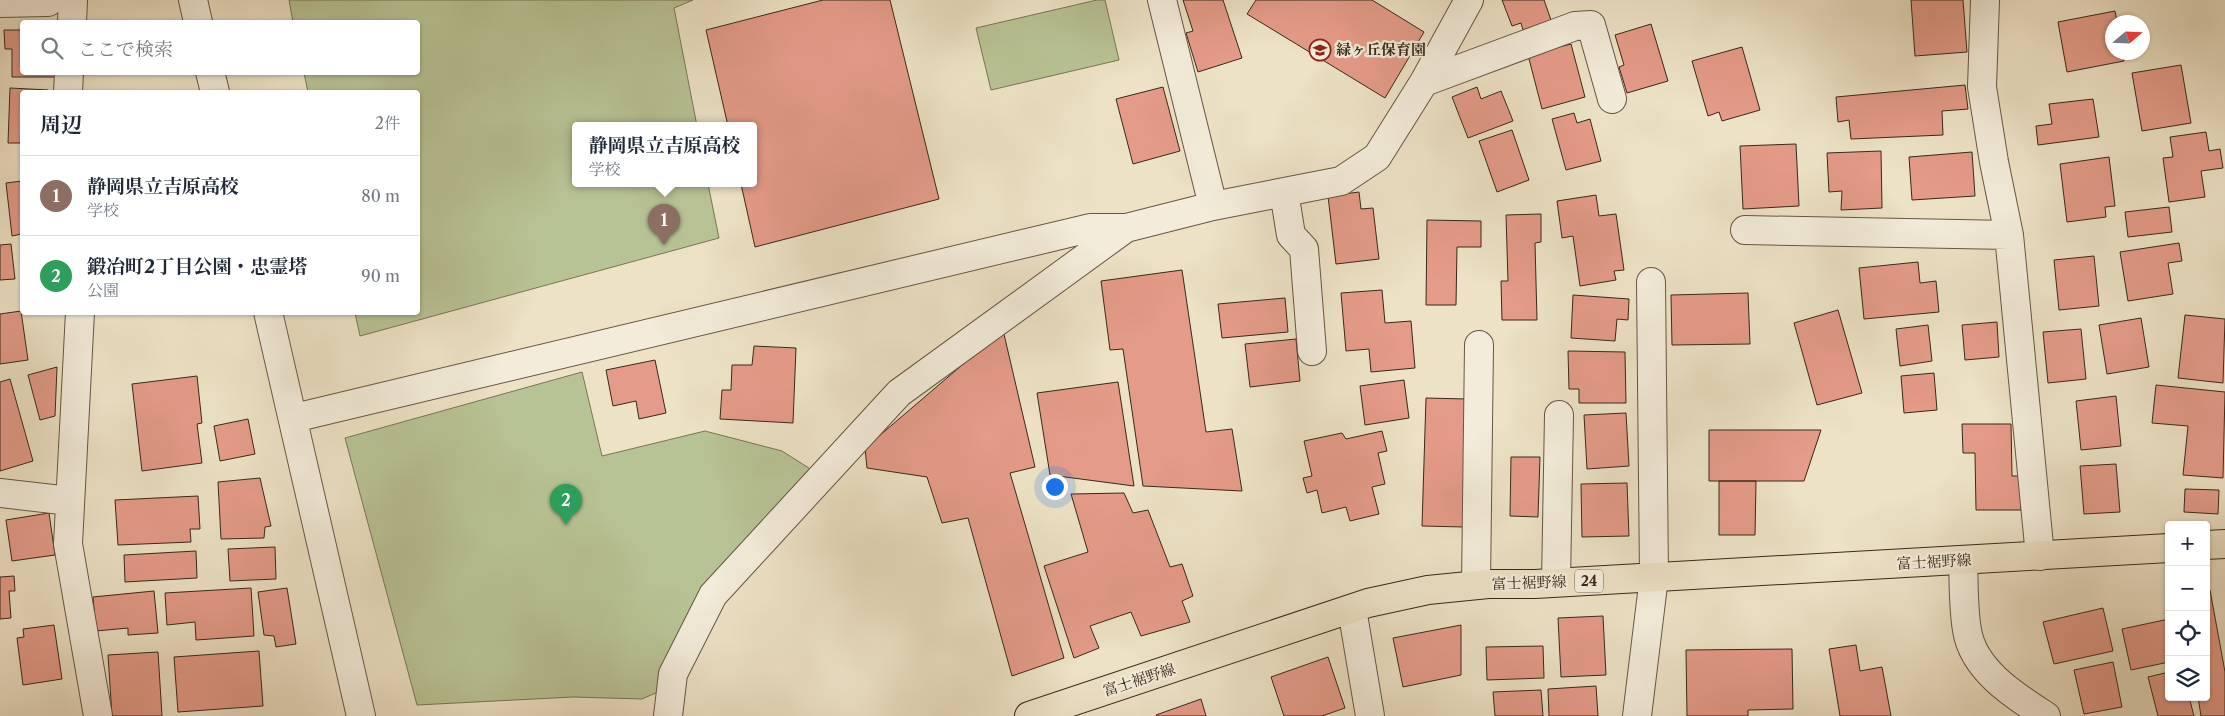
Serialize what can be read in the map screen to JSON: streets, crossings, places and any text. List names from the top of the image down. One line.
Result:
{"streets":{"main road":["富士裾野線","24"]},"places":{"school or university":["緑ヶ丘保育園"]},"north":"right","page":{"search":"ここで検索","heading":["周辺","2件"],"popup":["静岡県立吉原高校","学校"],"list":[{"mark":"1","name":"静岡県立吉原高校","note":"学校","value":"80 m"},{"mark":"2","name":"鍛冶町2丁目公園・忠霊塔","note":"公園","value":"90 m"}],"pins":["1","2"],"map_buttons":["+","−"]}}
